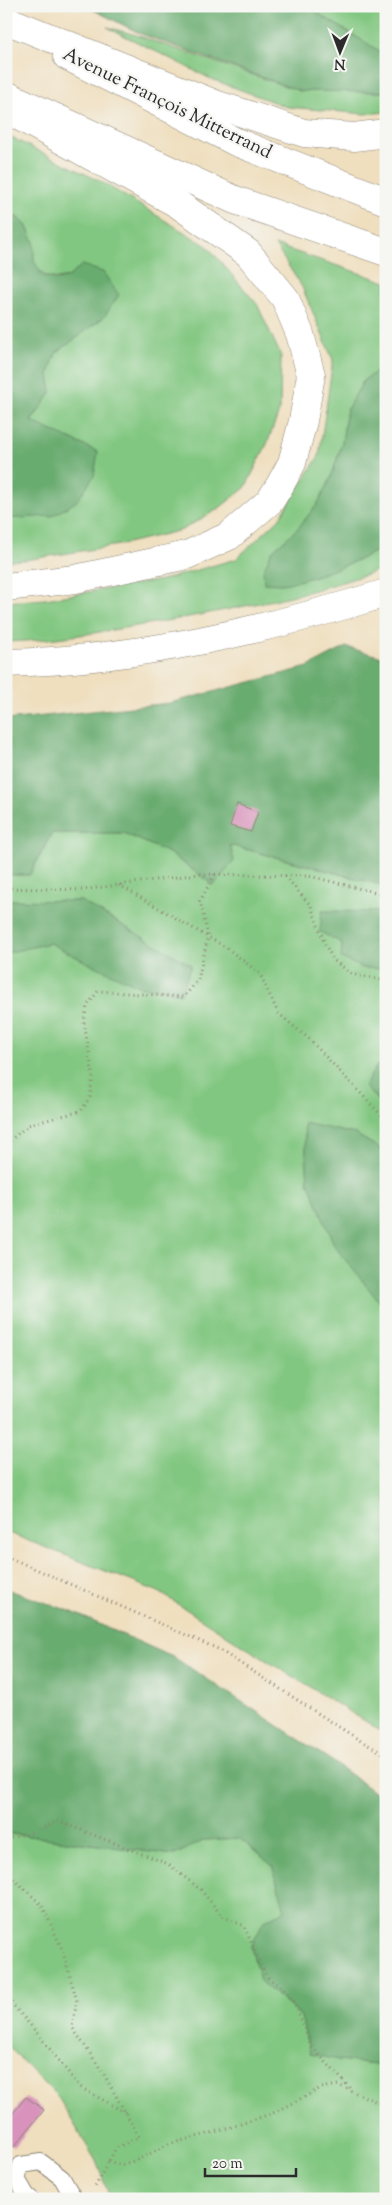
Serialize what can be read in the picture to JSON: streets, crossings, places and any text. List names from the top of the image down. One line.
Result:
{"streets":{"main road":["Avenue François Mitterrand"]},"scale_bar":"20 m","north":"bottom"}
